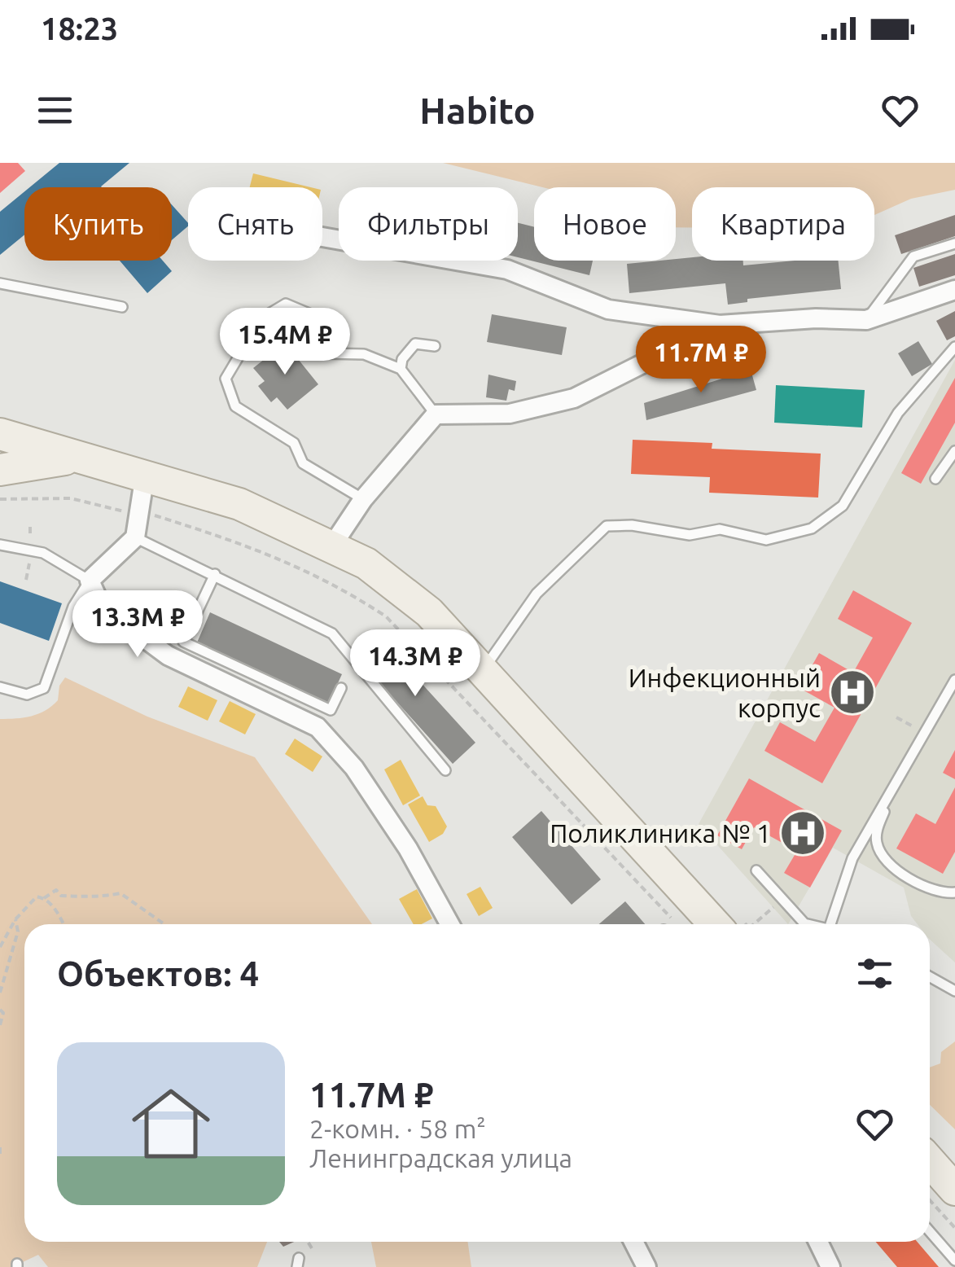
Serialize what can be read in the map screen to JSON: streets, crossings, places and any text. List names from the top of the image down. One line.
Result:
{"places":{"hospital":["Инфекционный корпус","Поликлиника № 1"]},"page":{"status":"18:23","header":"Habito","chip":["Купить","Снять","Фильтры","Новое","Квартира"],"price":["15.4M ₽","11.7M ₽","13.3M ₽","14.3M ₽"],"heading":"Объектов: 4","list":[{"name":"11.7M ₽","note":"2-комн. · 58 m² · Ленинградская улица"}]}}
